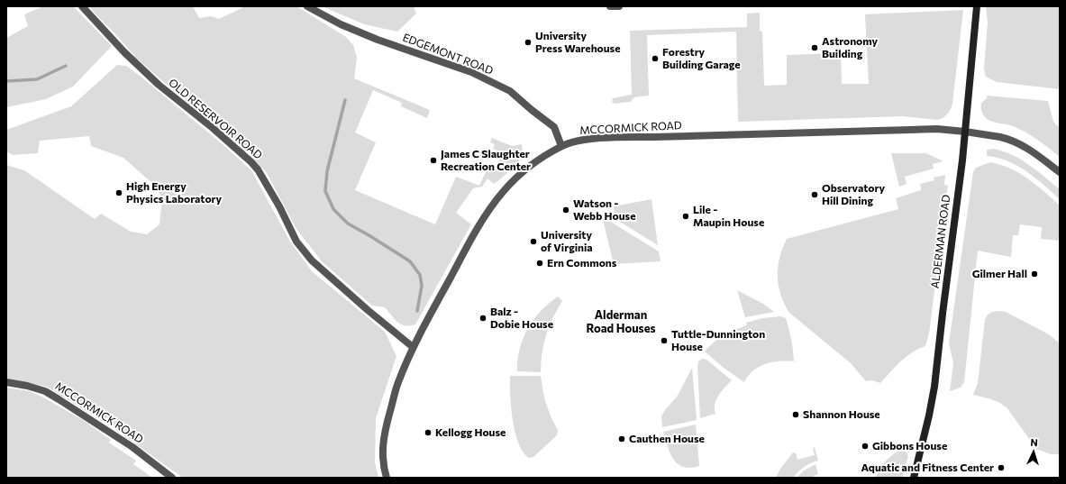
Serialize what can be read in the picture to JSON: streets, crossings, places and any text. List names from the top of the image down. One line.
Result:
{"streets":{"main road":["ALDERMAN ROAD"],"street":["EDGEMONT ROAD","OLD RESERVOIR ROAD","MCCORMICK ROAD"]},"crossings":[["EDGEMONT ROAD","MCCORMICK ROAD"],["OLD RESERVOIR ROAD","MCCORMICK ROAD"],["MCCORMICK ROAD","ALDERMAN ROAD"]],"districts":["Alderman Road Houses"],"places":["University Press Warehouse","Astronomy Building","Forestry Building Garage","James C Slaughter Recreation Center","High Energy Physics Laboratory","Observatory Hill Dining","Watson - Webb House","Lile - Maupin House","University of Virginia","Ern Commons","Gilmer Hall","Balz - Dobie House","Tuttle-Dunnington House","Shannon House","Kellogg House","Cauthen House","Gibbons House","Aquatic and Fitness Center"],"north":"top"}
